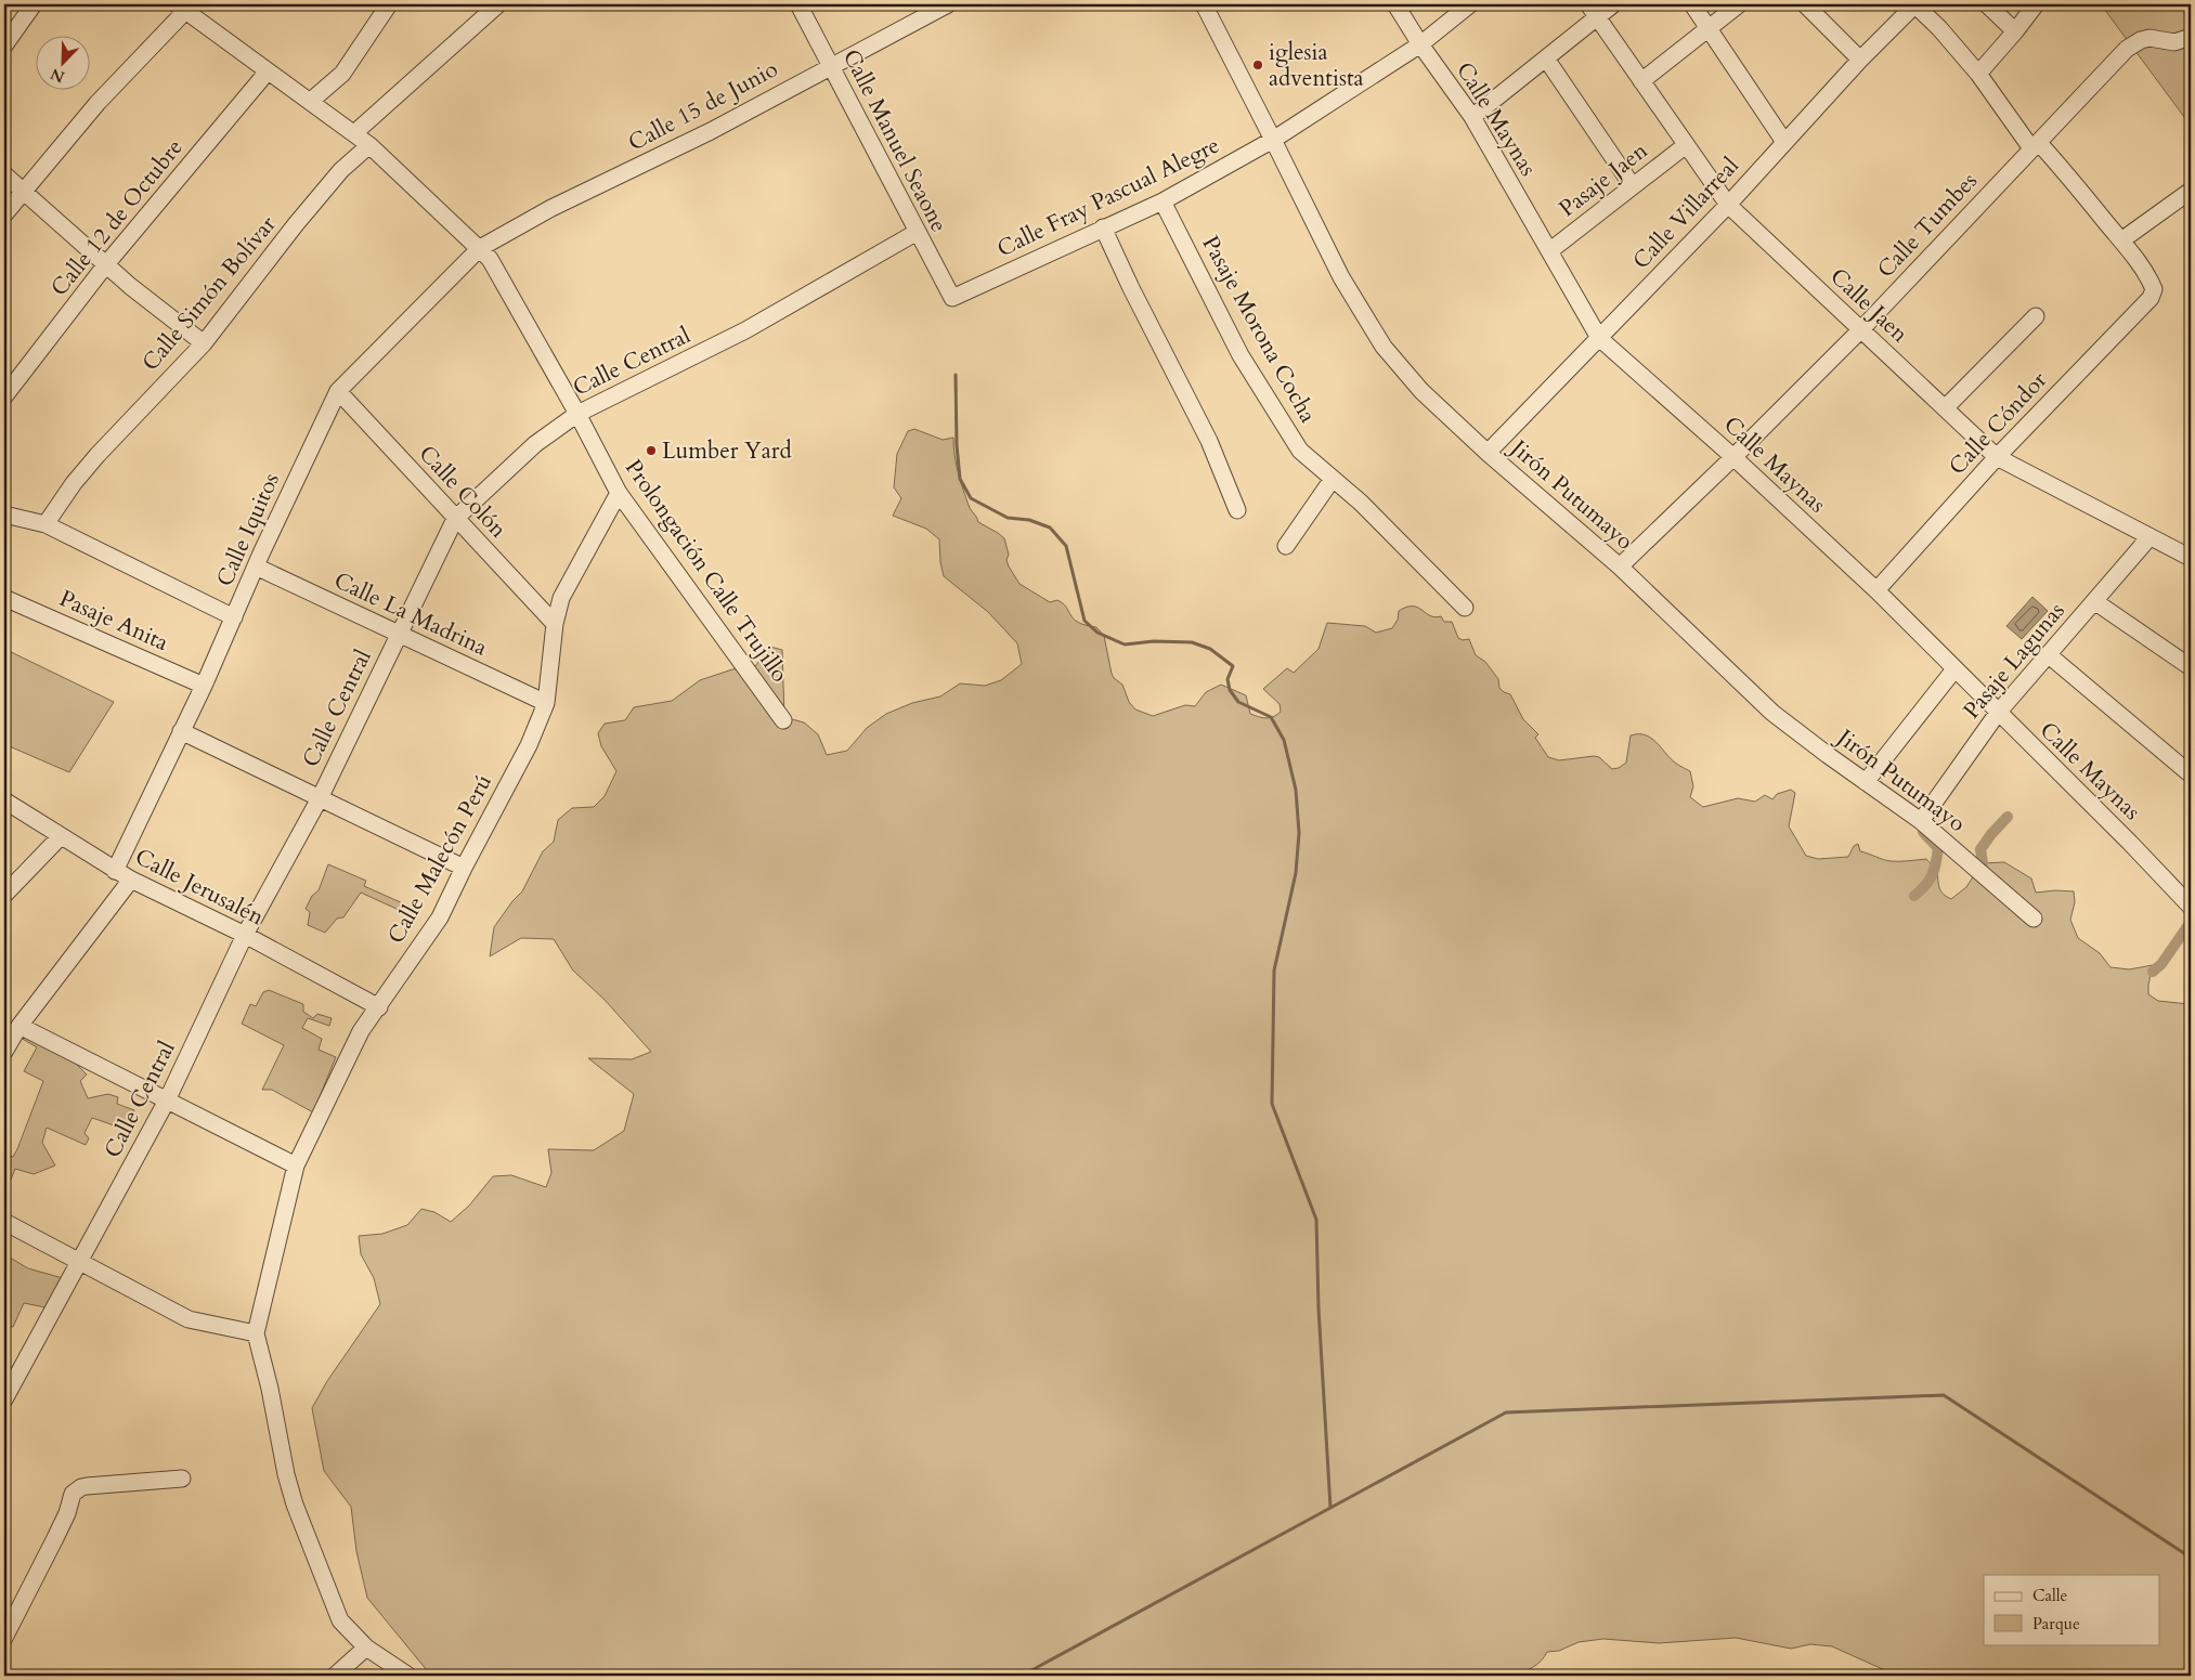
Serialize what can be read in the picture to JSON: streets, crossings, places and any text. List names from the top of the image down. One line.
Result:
{"streets":{"street":["Calle 15 de Junio","Calle Maynas","Calle Manuel Seaone","Pasaje Jaen","Calle Fray Pascual Alegre","Calle Villarreal","Calle 12 de Octubre","Calle Tumbes","Calle Simón Bolívar","Calle Jaen","Pasaje Morona Cocha","Calle Central","Calle Cóndor","Calle Colón","Jirón Putumayo","Calle Iquitos","Prolongación Calle Trujillo","Calle La Madrina","Pasaje Anita","Pasaje Lagunas","Calle Malecón Perú","Calle Jerusalén"]},"crossings":[["Calle 15 de Junio","Calle Manuel Seaone"],["Calle 15 de Junio","Calle Iquitos"],["Calle 15 de Junio","Prolongación Calle Trujillo"],["Calle Maynas","Pasaje Jaen"],["Calle Maynas","Calle Fray Pascual Alegre"],["Calle Maynas","Calle Villarreal"],["Calle Maynas","Calle Tumbes"],["Calle Maynas","Calle Cóndor"],["Calle Maynas","Pasaje Lagunas"],["Calle Manuel Seaone","Calle Fray Pascual Alegre"],["Calle Manuel Seaone","Calle Central"],["Pasaje Jaen","Calle Jaen"],["Calle Fray Pascual Alegre","Pasaje Morona Cocha"],["Calle Fray Pascual Alegre","Jirón Putumayo"],["Calle Villarreal","Calle Jaen"],["Calle Villarreal","Jirón Putumayo"],["Calle 12 de Octubre","Prolongación Calle Trujillo"],["Calle Tumbes","Calle Jaen"],["Calle Tumbes","Jirón Putumayo"],["Calle Simón Bolívar","Prolongación Calle Trujillo"],["Calle Jaen","Calle Cóndor"],["Calle Jaen","Pasaje Lagunas"],["Calle Central","Calle Colón"],["Calle Central","Prolongación Calle Trujillo"],["Calle Central","Calle La Madrina"],["Calle Central","Calle Jerusalén"],["Calle Colón","Calle Iquitos"],["Calle Colón","Calle Malecón Perú"],["Jirón Putumayo","Pasaje Lagunas"],["Calle Iquitos","Prolongación Calle Trujillo"],["Calle Iquitos","Calle La Madrina"],["Calle Iquitos","Pasaje Anita"],["Calle Iquitos","Calle Jerusalén"],["Prolongación Calle Trujillo","Calle Malecón Perú"],["Calle La Madrina","Calle Malecón Perú"],["Calle Malecón Perú","Calle Jerusalén"]],"places":["iglesia adventista","Lumber Yard"],"legend":["Calle","Parque"],"north":"bottom left"}
